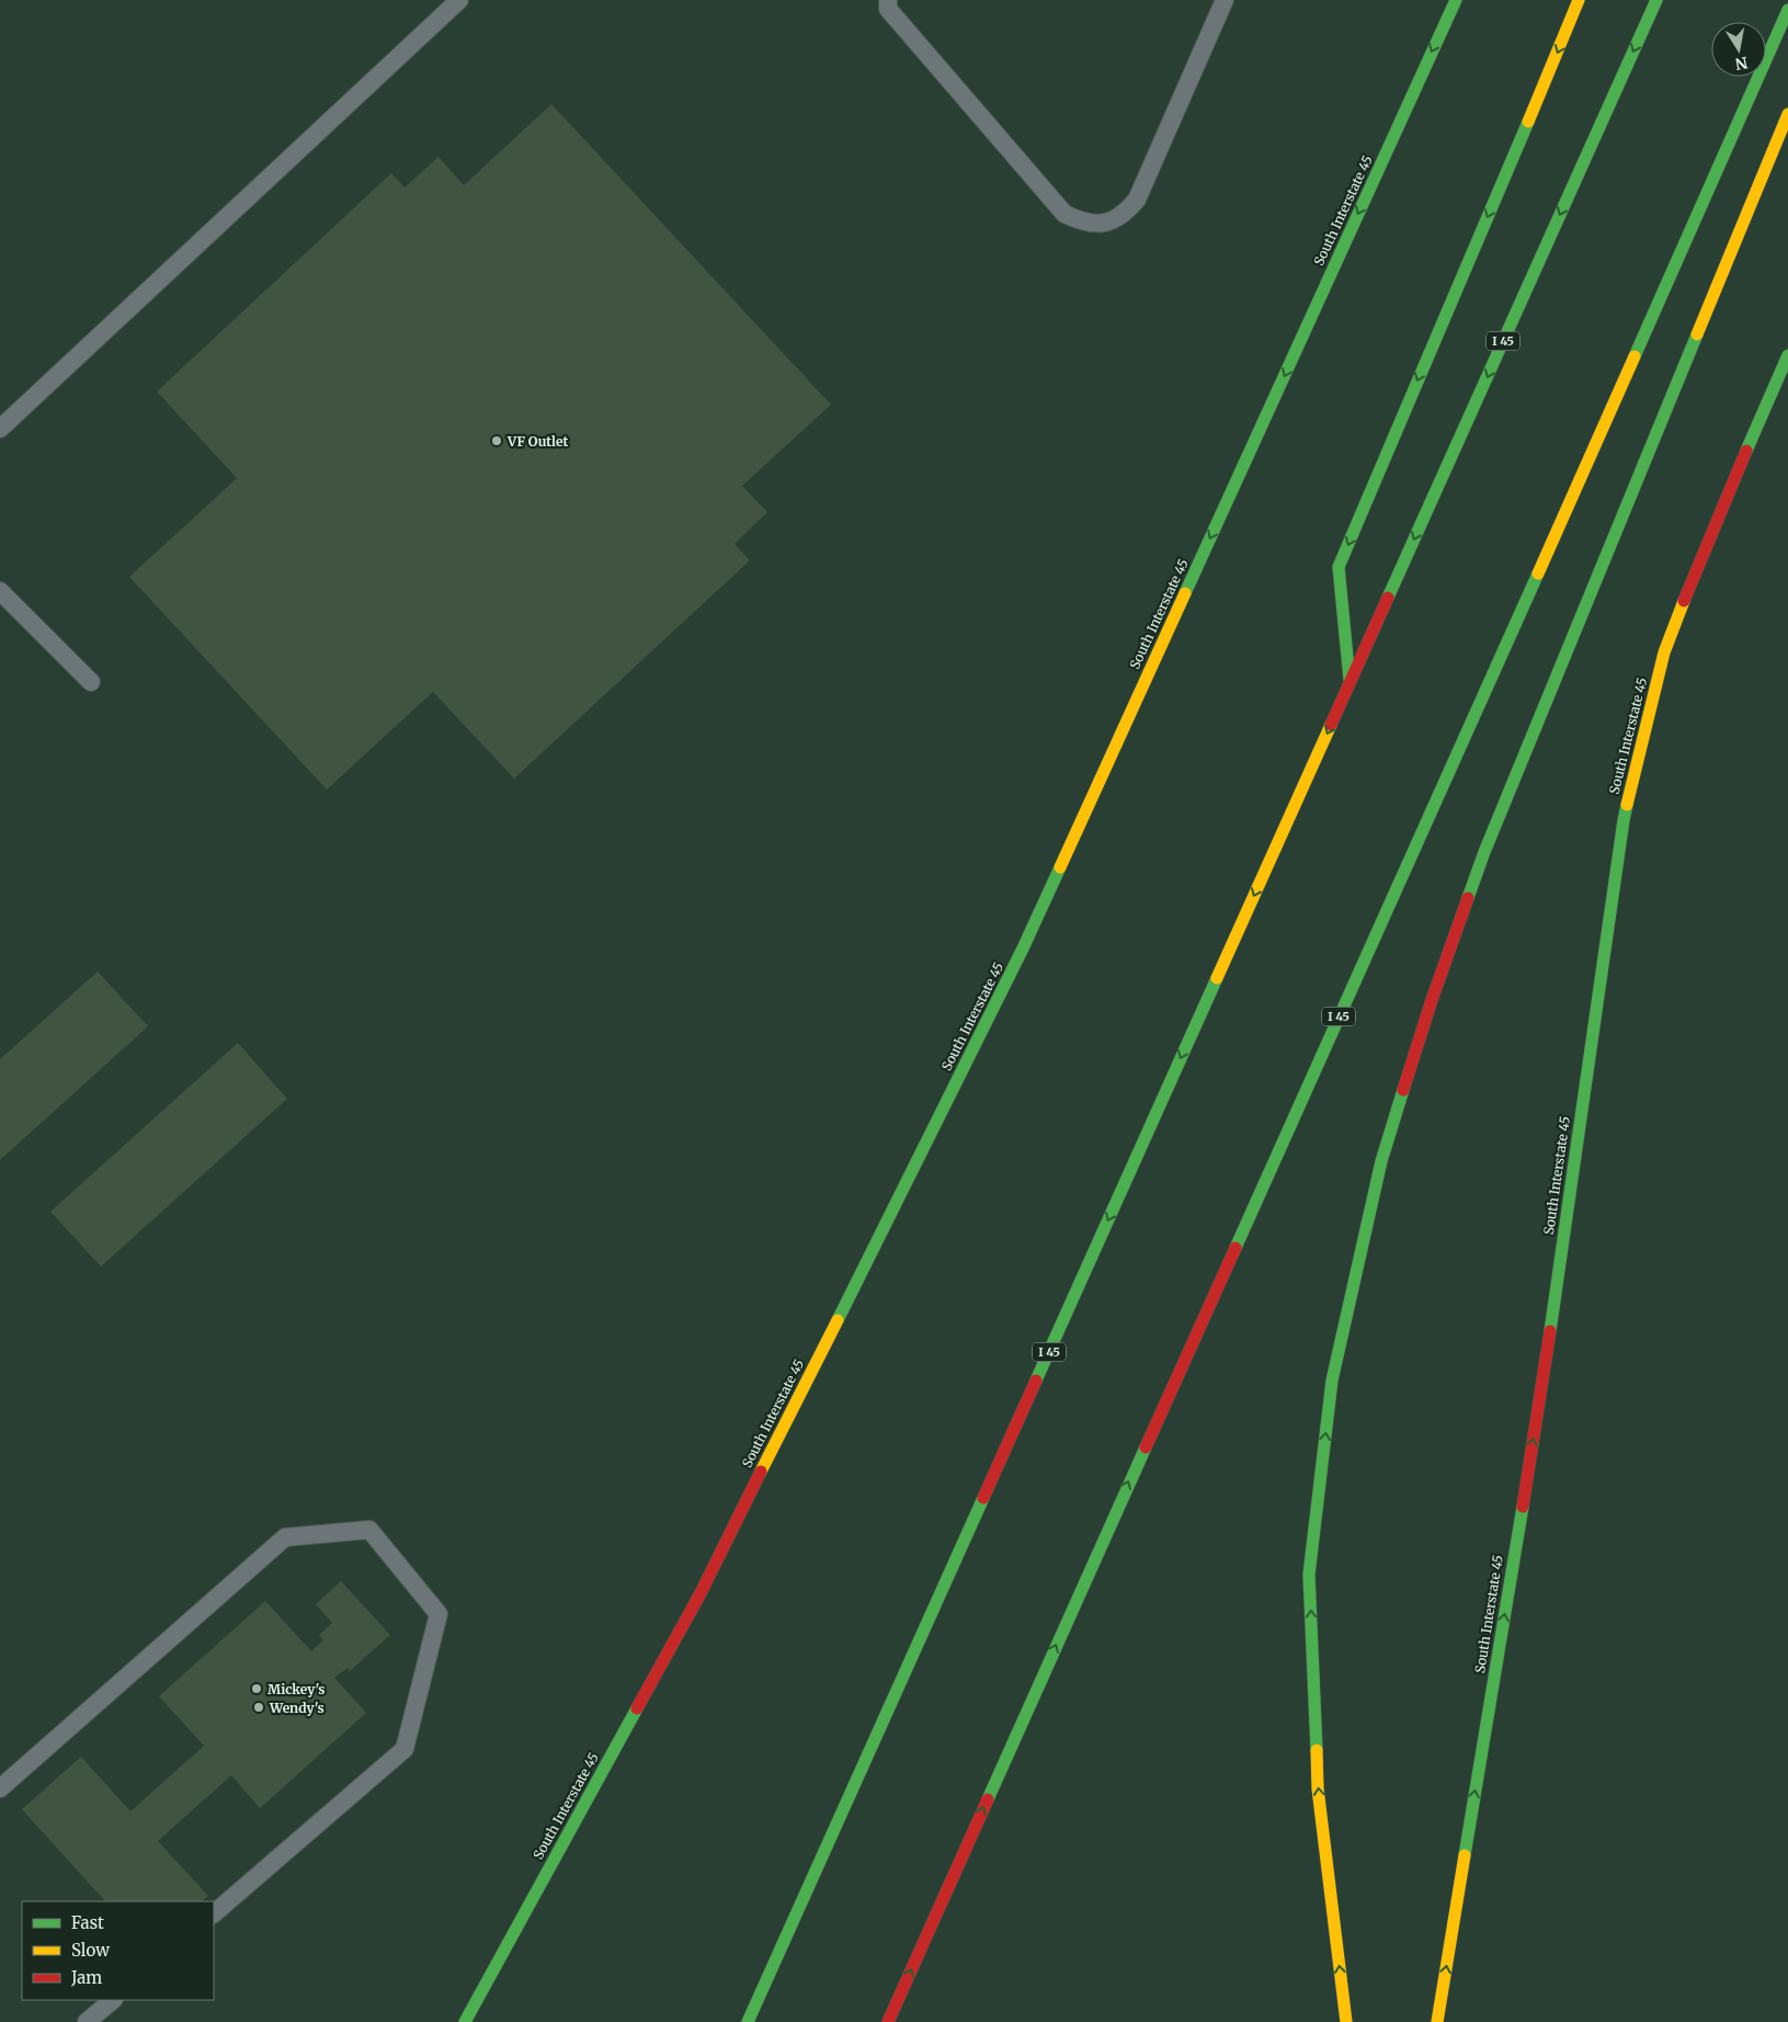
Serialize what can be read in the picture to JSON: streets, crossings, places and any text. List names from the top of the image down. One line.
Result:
{"streets":{"main road":["South Interstate 45","I 45"]},"places":["VF Outlet","Mickey's","Wendy's"],"legend":["Fast","Slow","Jam"],"north":"bottom"}
